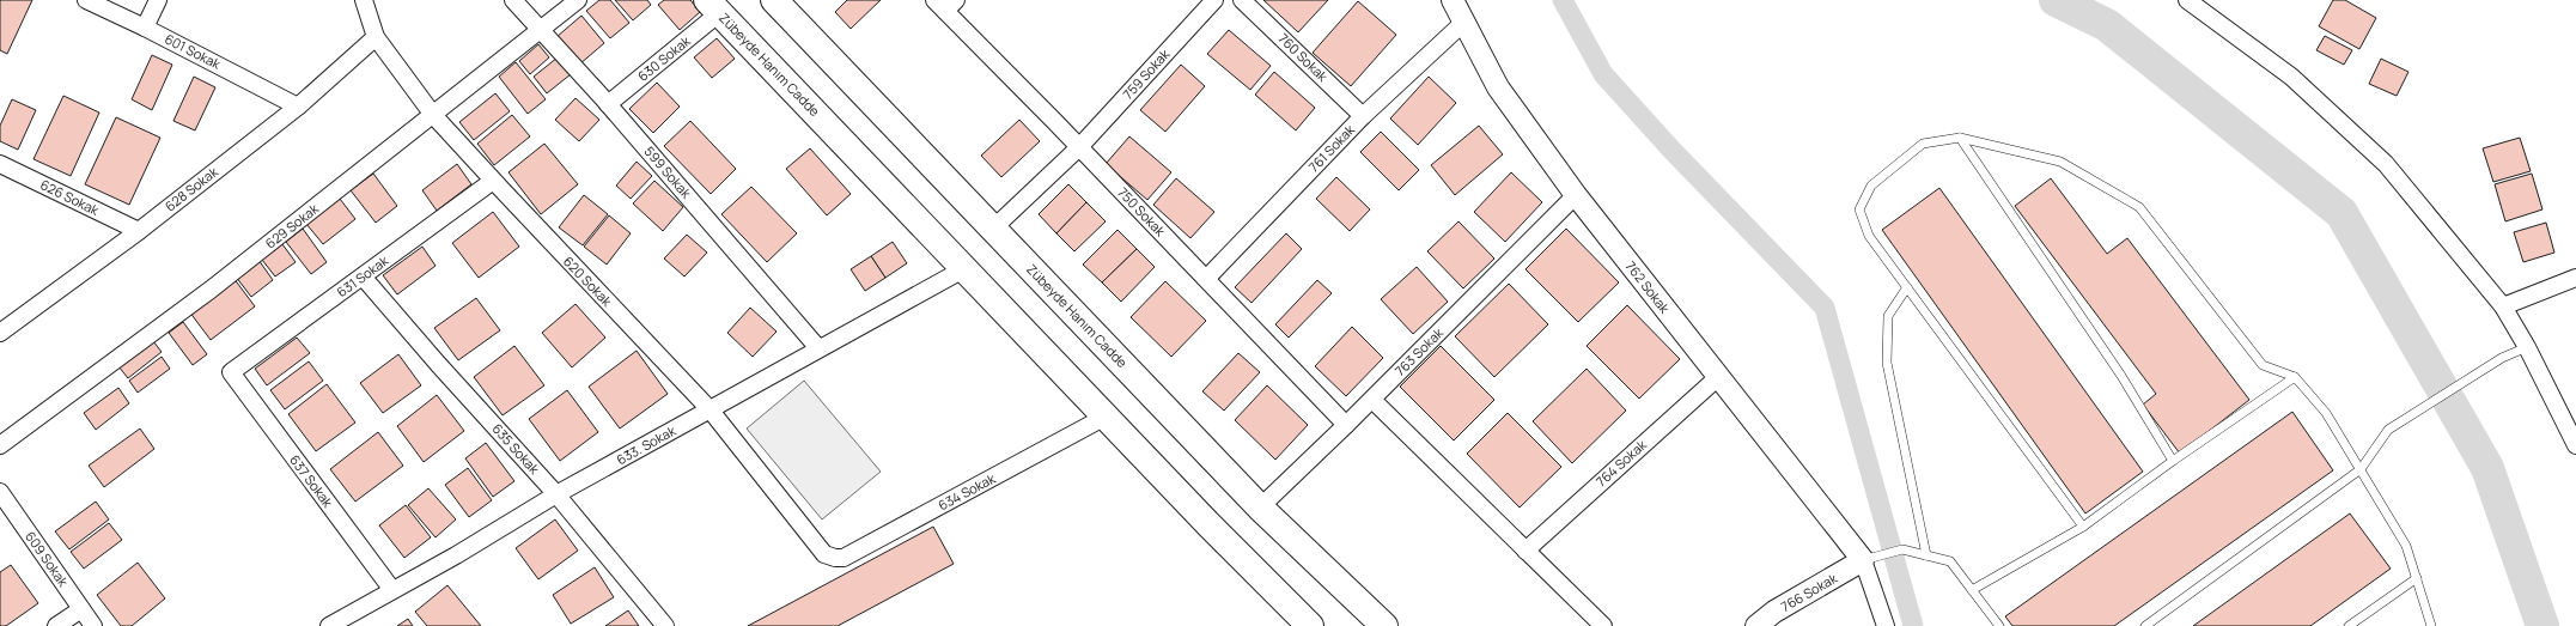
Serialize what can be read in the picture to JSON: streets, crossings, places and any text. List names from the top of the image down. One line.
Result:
{"streets":{"highway":["Zübeyde Hanım Cadde"],"street":["601 Sokak","760 Sokak","630 Sokak","759 Sokak","761 Sokak","599 Sokak","628 Sokak","626 Sokak","750 Sokak","629 Sokak","631 Sokak","620 Sokak","762 Sokak","763 Sokak","633. Sokak","635 Sokak","764 Sokak","637 Sokak","634 Sokak","609 Sokak","766 Sokak"]},"crossings":[["601 Sokak","628 Sokak"],["760 Sokak","761 Sokak"],["630 Sokak","Zübeyde Hanım Cadde"],["630 Sokak","599 Sokak"],["Zübeyde Hanım Cadde","759 Sokak"],["Zübeyde Hanım Cadde","763 Sokak"],["Zübeyde Hanım Cadde","633. Sokak"],["Zübeyde Hanım Cadde","634 Sokak"],["759 Sokak","750 Sokak"],["761 Sokak","750 Sokak"],["761 Sokak","762 Sokak"],["599 Sokak","629 Sokak"],["599 Sokak","633. Sokak"],["628 Sokak","626 Sokak"],["628 Sokak","620 Sokak"],["750 Sokak","763 Sokak"],["629 Sokak","620 Sokak"],["631 Sokak","620 Sokak"],["631 Sokak","635 Sokak"],["631 Sokak","637 Sokak"],["620 Sokak","633. Sokak"],["620 Sokak","634 Sokak"],["762 Sokak","763 Sokak"],["762 Sokak","764 Sokak"],["762 Sokak","766 Sokak"],["633. Sokak","635 Sokak"],["633. Sokak","637 Sokak"]]}
